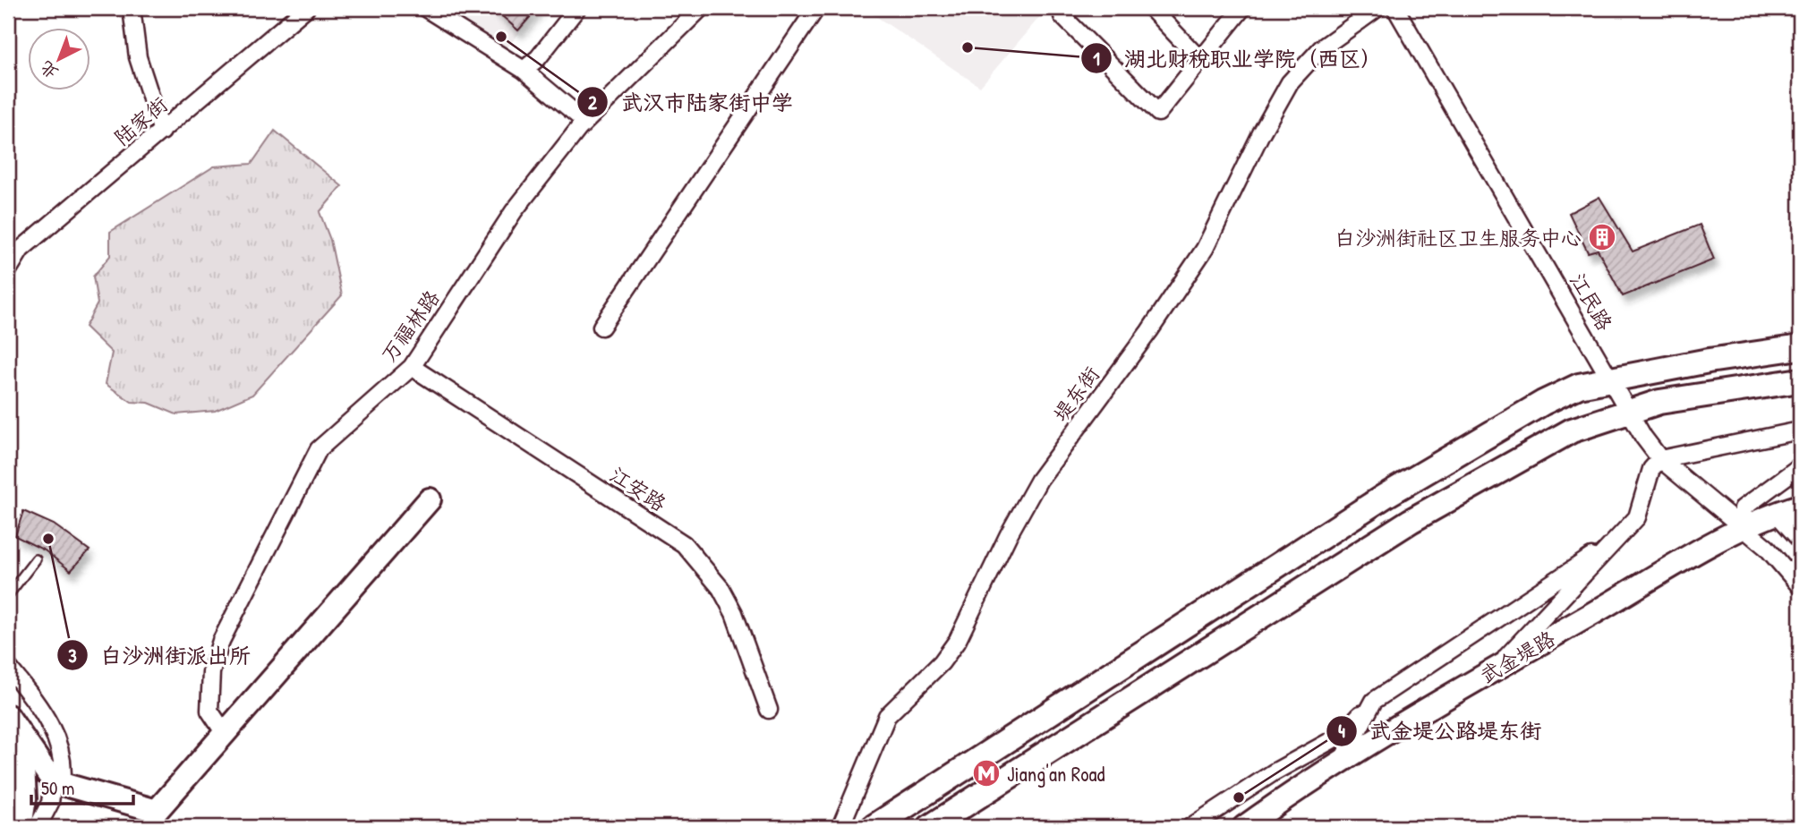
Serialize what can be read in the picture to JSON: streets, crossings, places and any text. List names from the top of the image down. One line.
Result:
{"streets":{"street":["陆家街","江民路","万福林路","堤东街","江安路","武金堤路"]},"crossings":[["江民路","武金堤路"],["万福林路","江安路"]],"places":{"other":["武汉市陆家街中学","湖北财税职业学院（西区）","白沙洲街派出所","武金堤公路堤东街"],"building":["白沙洲街社区卫生服务中心"],"metro station":["Jiang'an Road"]},"scale_bar":"50 m","north":"bottom left"}
